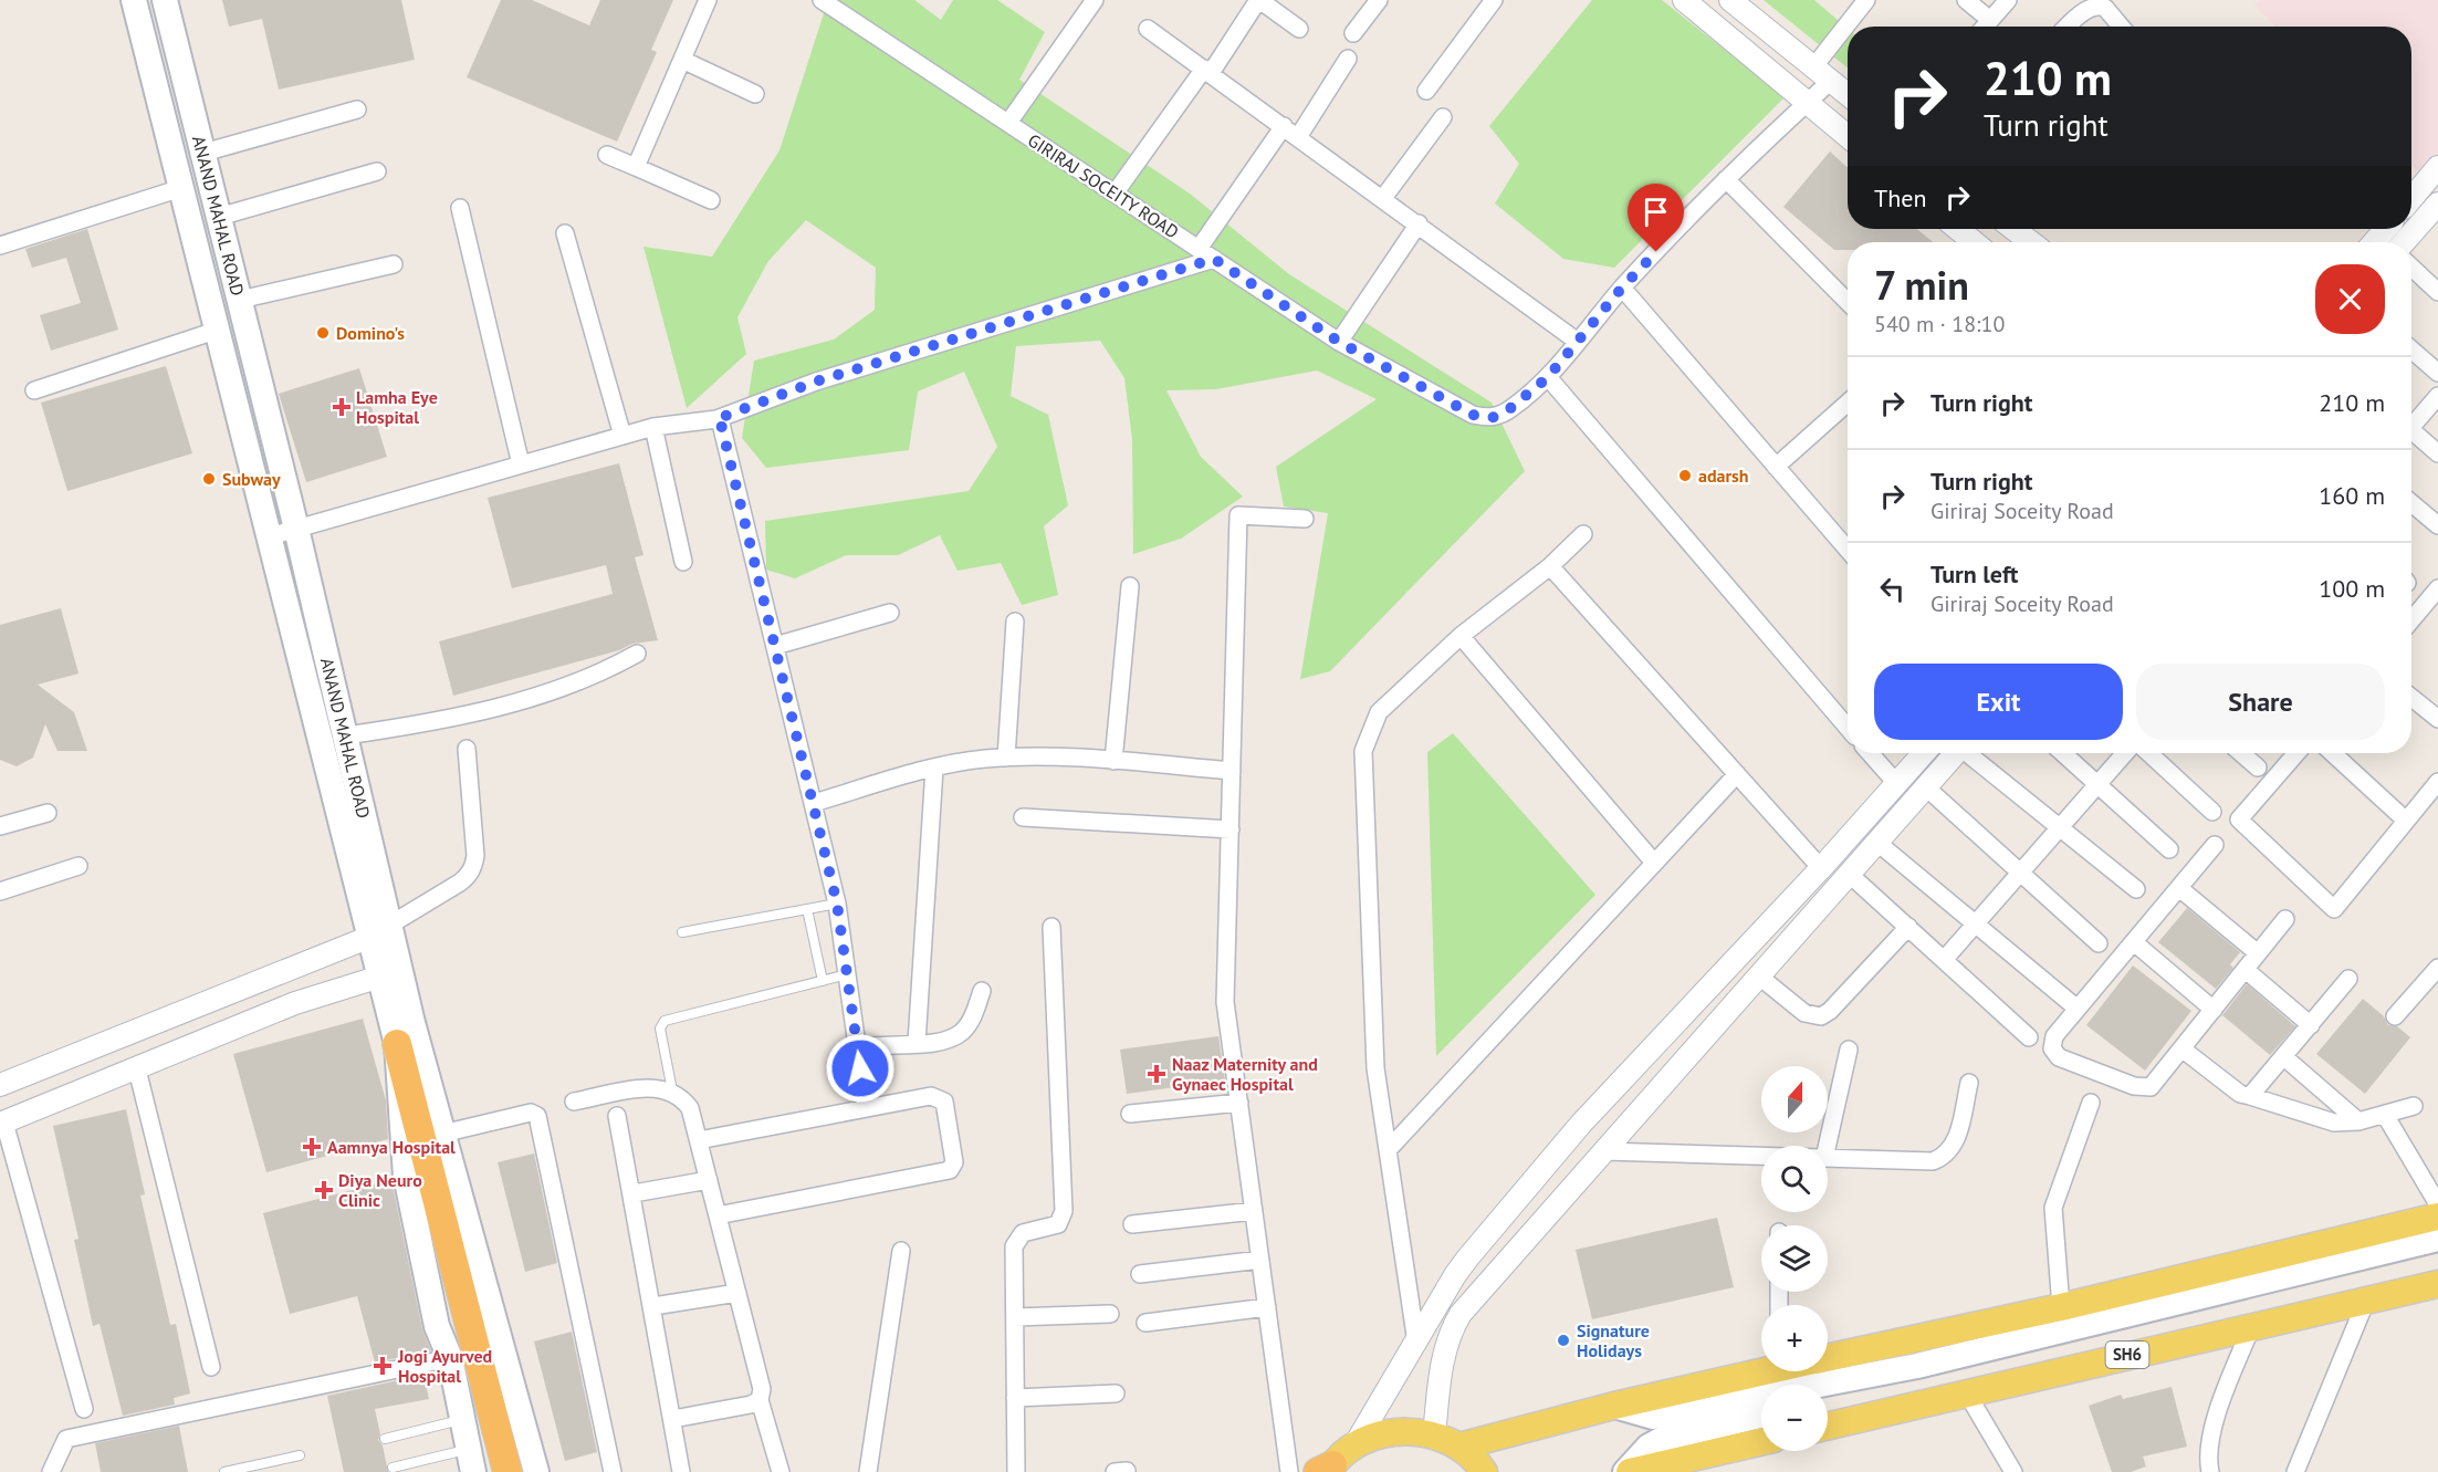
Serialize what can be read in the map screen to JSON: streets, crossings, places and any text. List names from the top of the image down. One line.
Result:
{"streets":{"main road":["ANAND MAHAL ROAD","SH6"],"street":["GIRIRAJ SOCEITY ROAD"]},"places":{"other":["Domino's","adarsh","Subway","Signature Holidays"],"health":["Lamha Eye Hospital","Naaz Maternity and Gynaec Hospital","Aamnya Hospital","Diya Neuro Clinic","Jogi Ayurved Hospital"]},"north":"top","page":{"turn":["210 m","Turn right"],"then":"Then","heading":["7 min","540 m · 18:10"],"list":[{"name":"Turn right","value":"210 m"},{"name":"Turn right","note":"Giriraj Soceity Road","value":"160 m"},{"name":"Turn left","note":"Giriraj Soceity Road","value":"100 m"}],"buttons":["Exit","Share"],"map_buttons":["+","−"]}}
